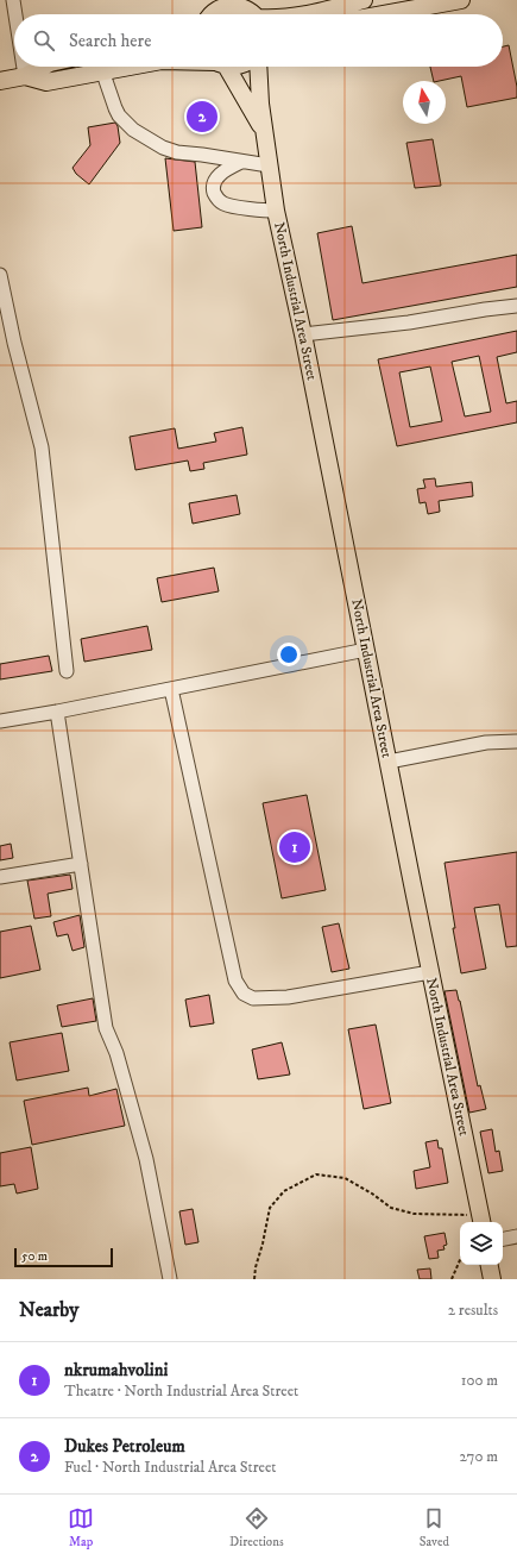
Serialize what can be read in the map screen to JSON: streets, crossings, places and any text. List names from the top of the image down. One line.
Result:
{"streets":{"main road":["North Industrial Area Street"]},"scale_bar":"50 m","north":"top","page":{"search":"Search here","pins":["2","1"],"scale":"50 m","heading":["Nearby","2 results"],"list":[{"mark":"1","name":"nkrumahvolini","note":"Theatre · North Industrial Area Street","value":"100 m"},{"mark":"2","name":"Dukes Petroleum","note":"Fuel · North Industrial Area Street","value":"270 m"}],"nav":["Map","Directions","Saved"]}}
